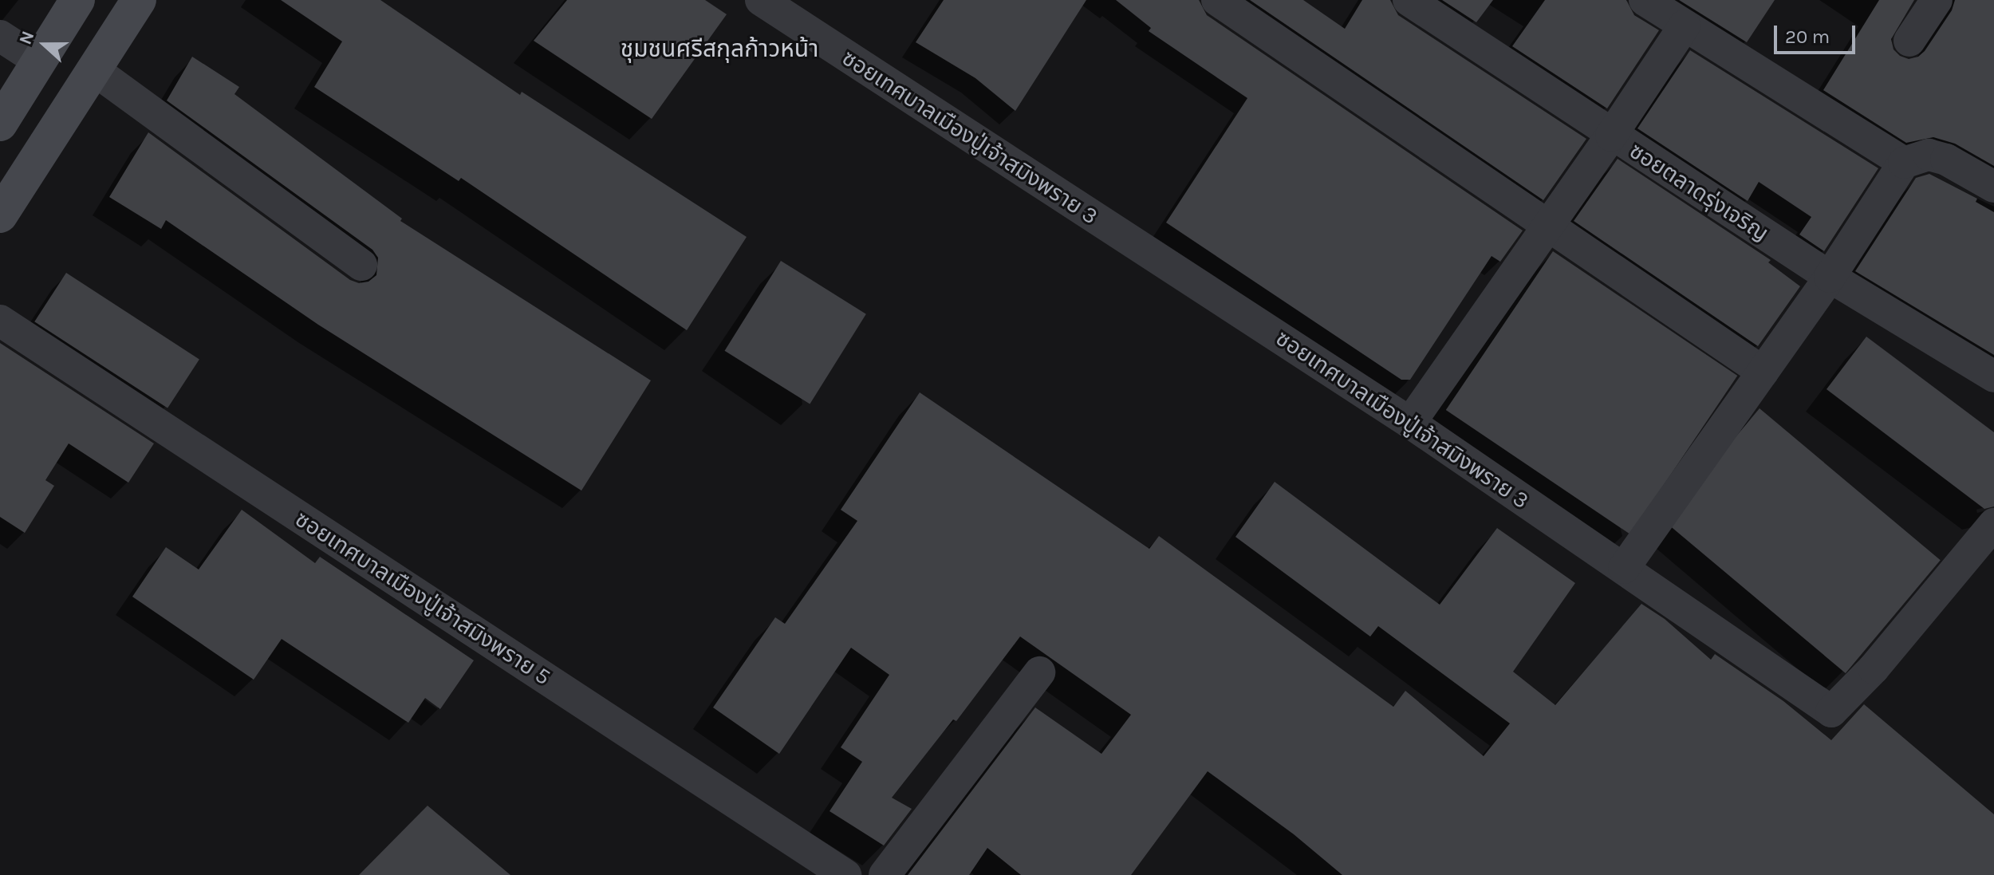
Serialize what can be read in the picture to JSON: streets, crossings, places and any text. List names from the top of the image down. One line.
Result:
{"streets":{"street":["ซอยเทศบาลเมืองปู่เจ้าสมิงพราย 3","ซอยตลาดรุ่งเจริญ","ซอยเทศบาลเมืองปู่เจ้าสมิงพราย 5"]},"districts":["ชุมชนศรีสกุลก้าวหน้า"],"scale_bar":"20 m","north":"left"}
